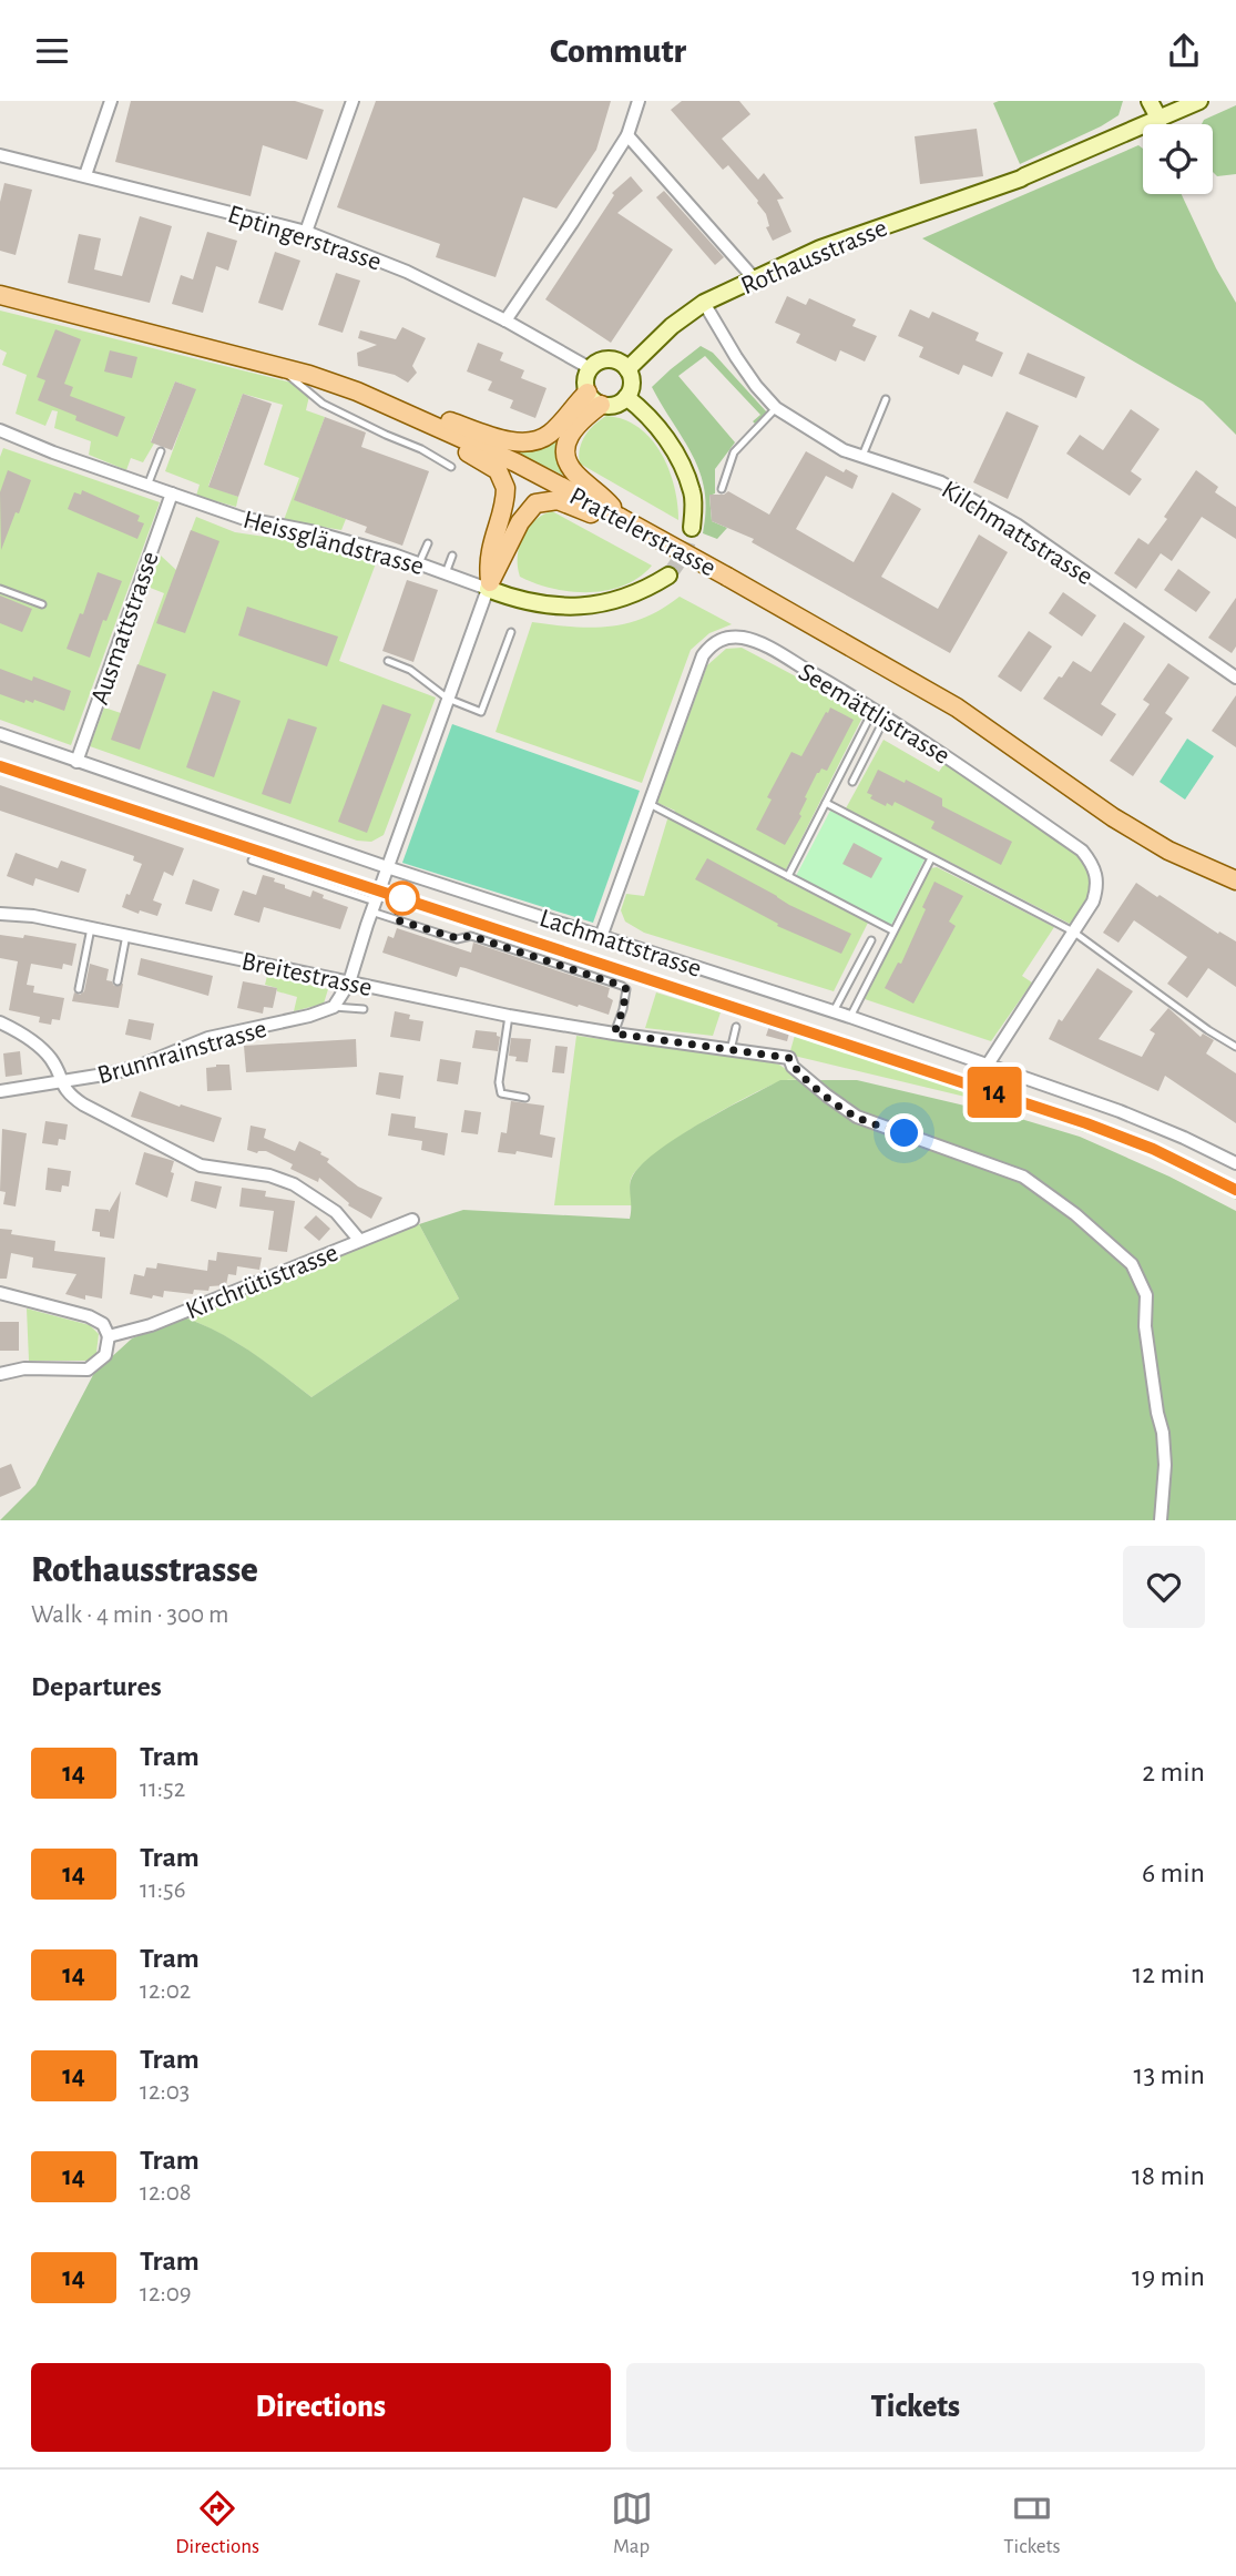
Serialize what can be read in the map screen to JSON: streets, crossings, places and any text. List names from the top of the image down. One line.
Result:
{"streets":{"main road":["Prattelerstrasse"],"street":["Eptingerstrasse","Rothausstrasse","Kilchmattstrasse","Heissgländstrasse","Ausmattstrasse","Seemättlistrasse","Lachmattstrasse","Breitestrasse","Brunnrainstrasse","Kirchrütistrasse"]},"crossings":[["Eptingerstrasse","Rothausstrasse"],["Rothausstrasse","Kilchmattstrasse"],["Heissgländstrasse","Ausmattstrasse"],["Ausmattstrasse","Lachmattstrasse"],["Seemättlistrasse","Lachmattstrasse"]],"lines":["tram line 14"],"page":{"header":"Commutr","on_map":"14","heading":[["Rothausstrasse","Walk · 4 min · 300 m"],"Departures"],"list":[{"mark":"14","name":"Tram","note":"11:52","value":"2 min"},{"mark":"14","name":"Tram","note":"11:56","value":"6 min"},{"mark":"14","name":"Tram","note":"12:02","value":"12 min"},{"mark":"14","name":"Tram","note":"12:03","value":"13 min"},{"mark":"14","name":"Tram","note":"12:08","value":"18 min"},{"mark":"14","name":"Tram","note":"12:09","value":"19 min"}],"buttons":["Directions","Tickets"],"tabs":["Directions","Map","Tickets"]}}
